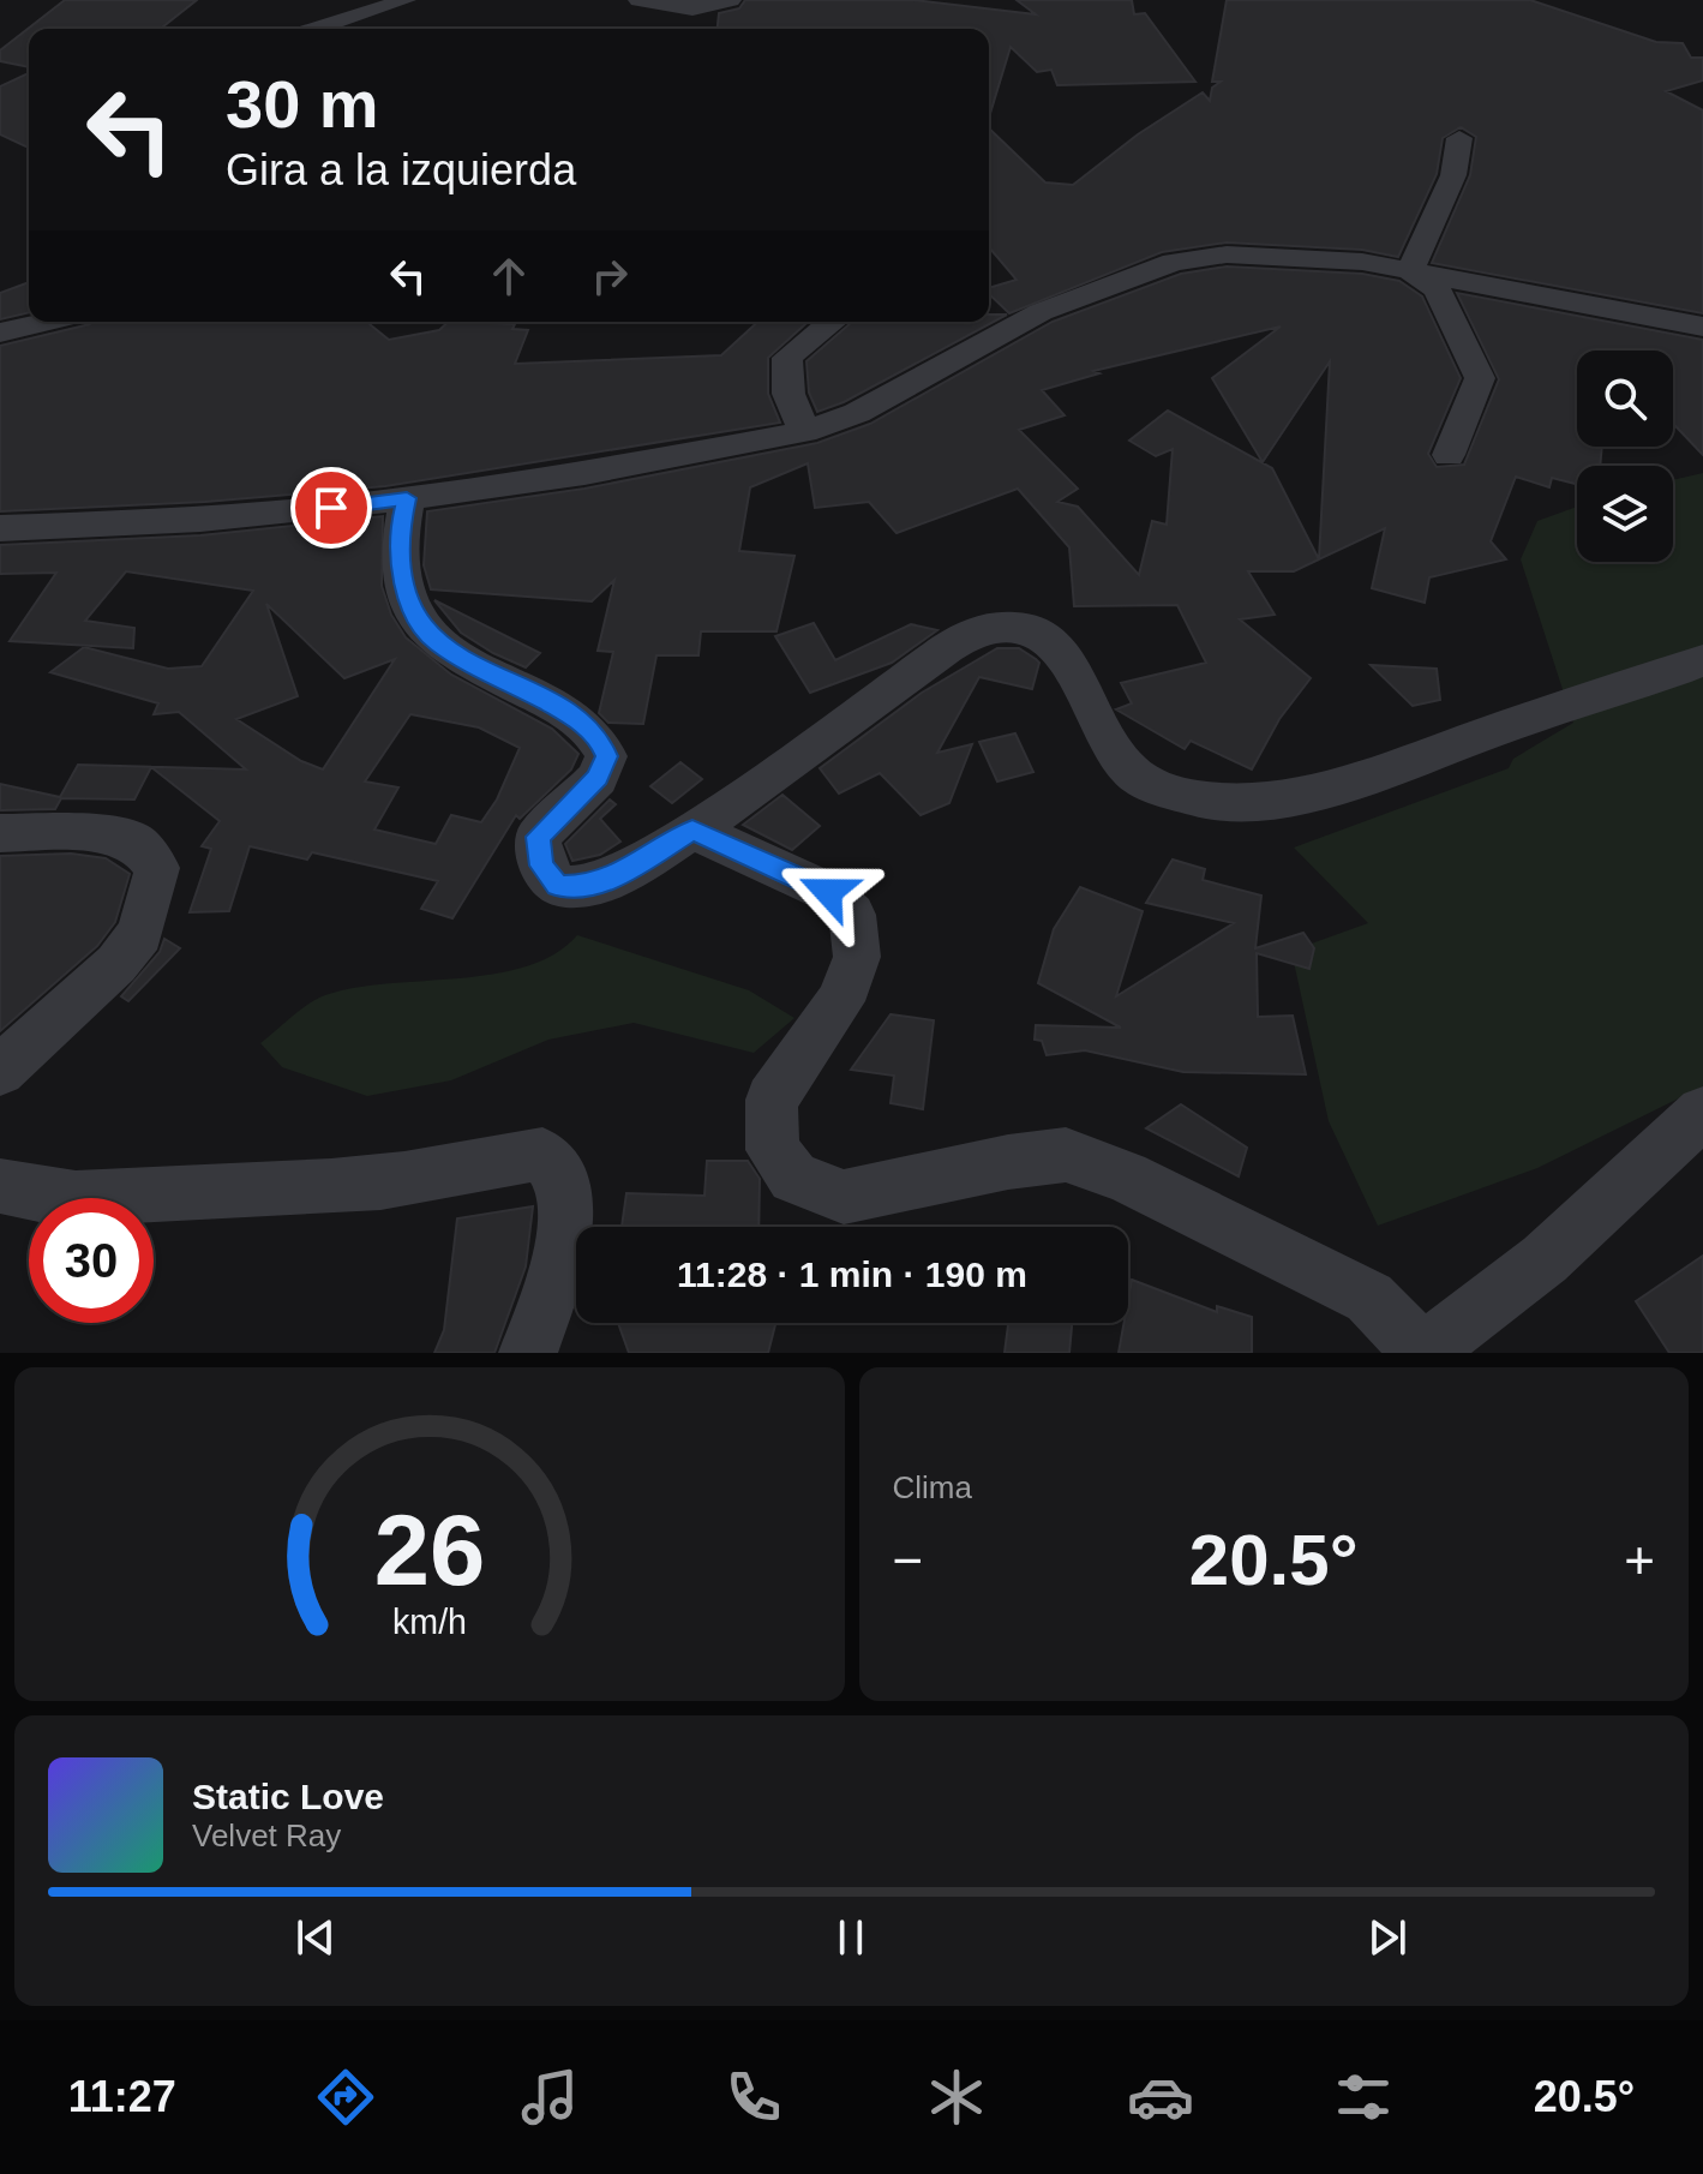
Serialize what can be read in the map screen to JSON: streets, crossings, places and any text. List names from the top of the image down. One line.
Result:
{"page":{"turn":["30 m","Gira a la izquierda"],"limit":"30","trip":"11:28 · 1 min · 190 m","tile":"Clima","heat":["−","20.5°","+"],"song":["Static Love","Velvet Ray"],"tabs":["11:27","20.5°"],"gauge":["26","km/h"]}}
